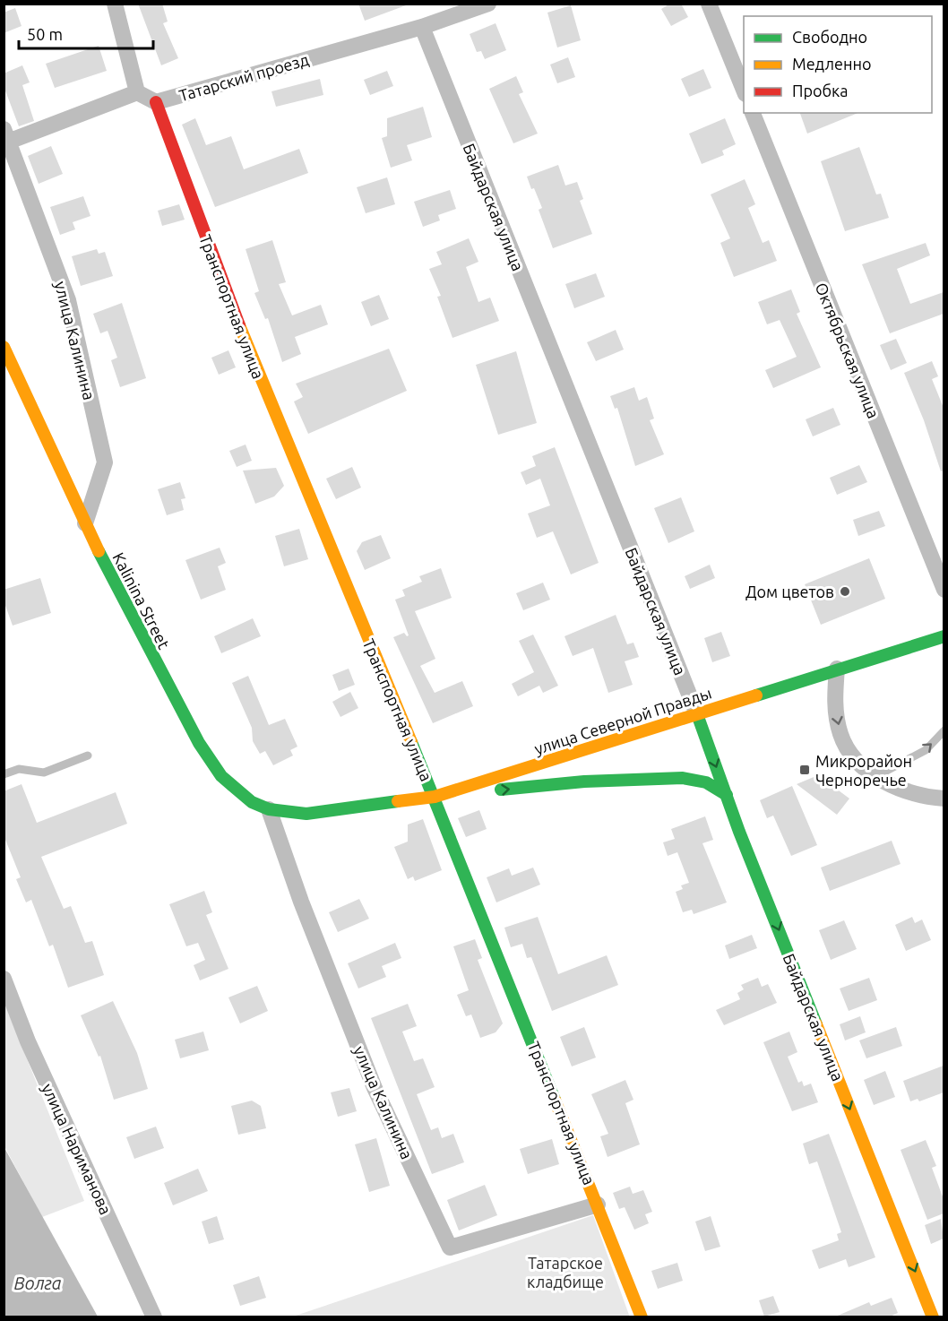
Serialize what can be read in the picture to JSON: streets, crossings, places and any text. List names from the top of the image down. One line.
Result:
{"streets":{"main road":["Байдарская улица","Транспортная улица","Kalinina Street","улица Северной Правды"],"street":["Татарский проезд","улица Калинина","Октябрьская улица","улица Нариманова"]},"crossings":[["Татарский проезд","Байдарская улица"],["Татарский проезд","Транспортная улица"],["Байдарская улица","улица Северной Правды"],["Транспортная улица","улица Калинина"],["Транспортная улица","улица Северной Правды"],["улица Калинина","Kalinina Street"],["Kalinina Street","улица Северной Правды"]],"one_way":["Байдарская улица"],"water":["Волга"],"parks":["Татарское кладбище"],"places":{"other":["Дом цветов"],"transit":["Микрорайон Черноречье"]},"legend":["Свободно","Медленно","Пробка"],"scale_bar":"50 m"}
